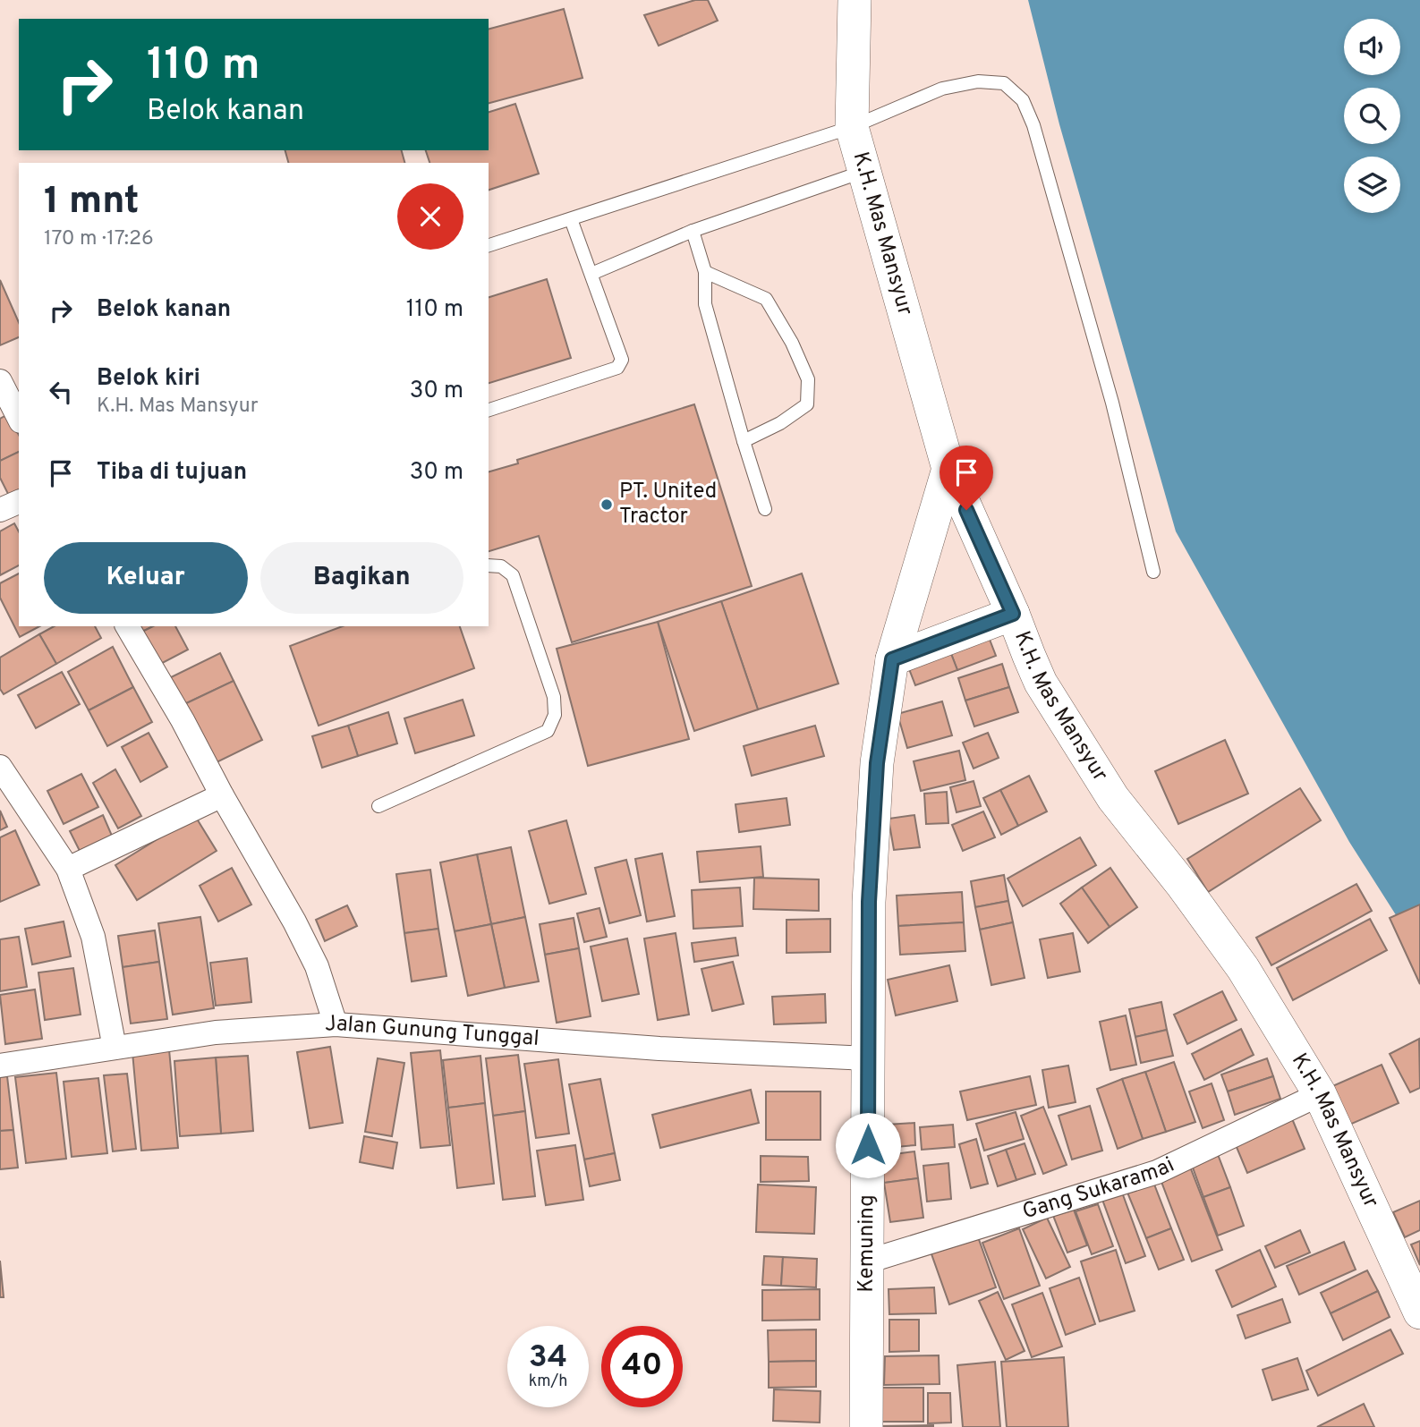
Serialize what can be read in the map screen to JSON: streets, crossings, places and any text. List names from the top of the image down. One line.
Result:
{"streets":{"main road":["K.H. Mas Mansyur","Kemuning"],"street":["Jalan Gunung Tunggal","Gang Sukaramai"]},"crossings":[["K.H. Mas Mansyur","Gang Sukaramai"],["K.H. Mas Mansyur","Kemuning"],["Jalan Gunung Tunggal","Kemuning"],["Gang Sukaramai","Kemuning"]],"places":["PT. United Tractor"],"page":{"turn":["110 m","Belok kanan"],"heading":["1 mnt","170 m · 17:26"],"list":[{"name":"Belok kanan","value":"110 m"},{"name":"Belok kiri","note":"K.H. Mas Mansyur","value":"30 m"},{"name":"Tiba di tujuan","value":"30 m"}],"buttons":["Keluar","Bagikan"],"speed":"34 km/h","limit":"40"}}
